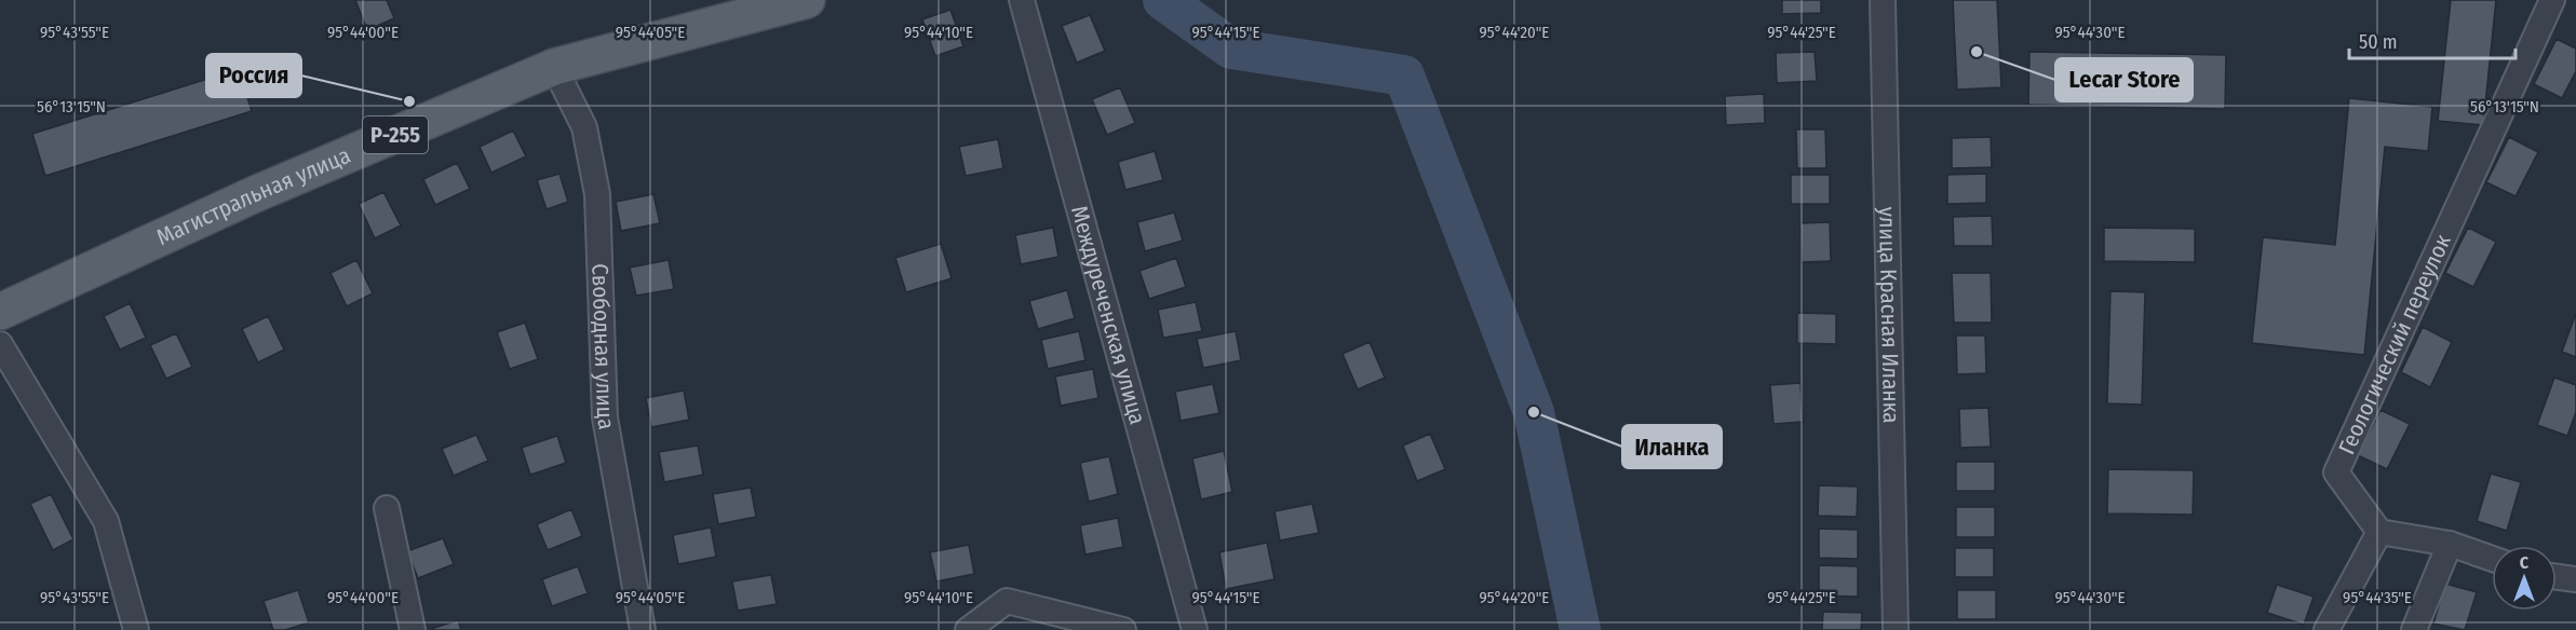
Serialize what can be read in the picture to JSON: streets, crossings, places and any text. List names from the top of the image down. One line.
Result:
{"streets":{"main road":["Р-255","Магистральная улица"],"street":["Междуреченская улица","улица Красная Иланка","Геологический переулок","Свободная улица"]},"crossings":[["Магистральная улица","Свободная улица"]],"places":["Lecar Store","Россия","Иланка"],"scale_bar":"50 m","north":"top","coordinates":["95°43'55\"E","95°44'00\"E","95°44'05\"E","95°44'10\"E","95°44'15\"E","95°44'20\"E","95°44'25\"E","95°44'30\"E","56°13'15\"N","95°44'35\"E"]}
